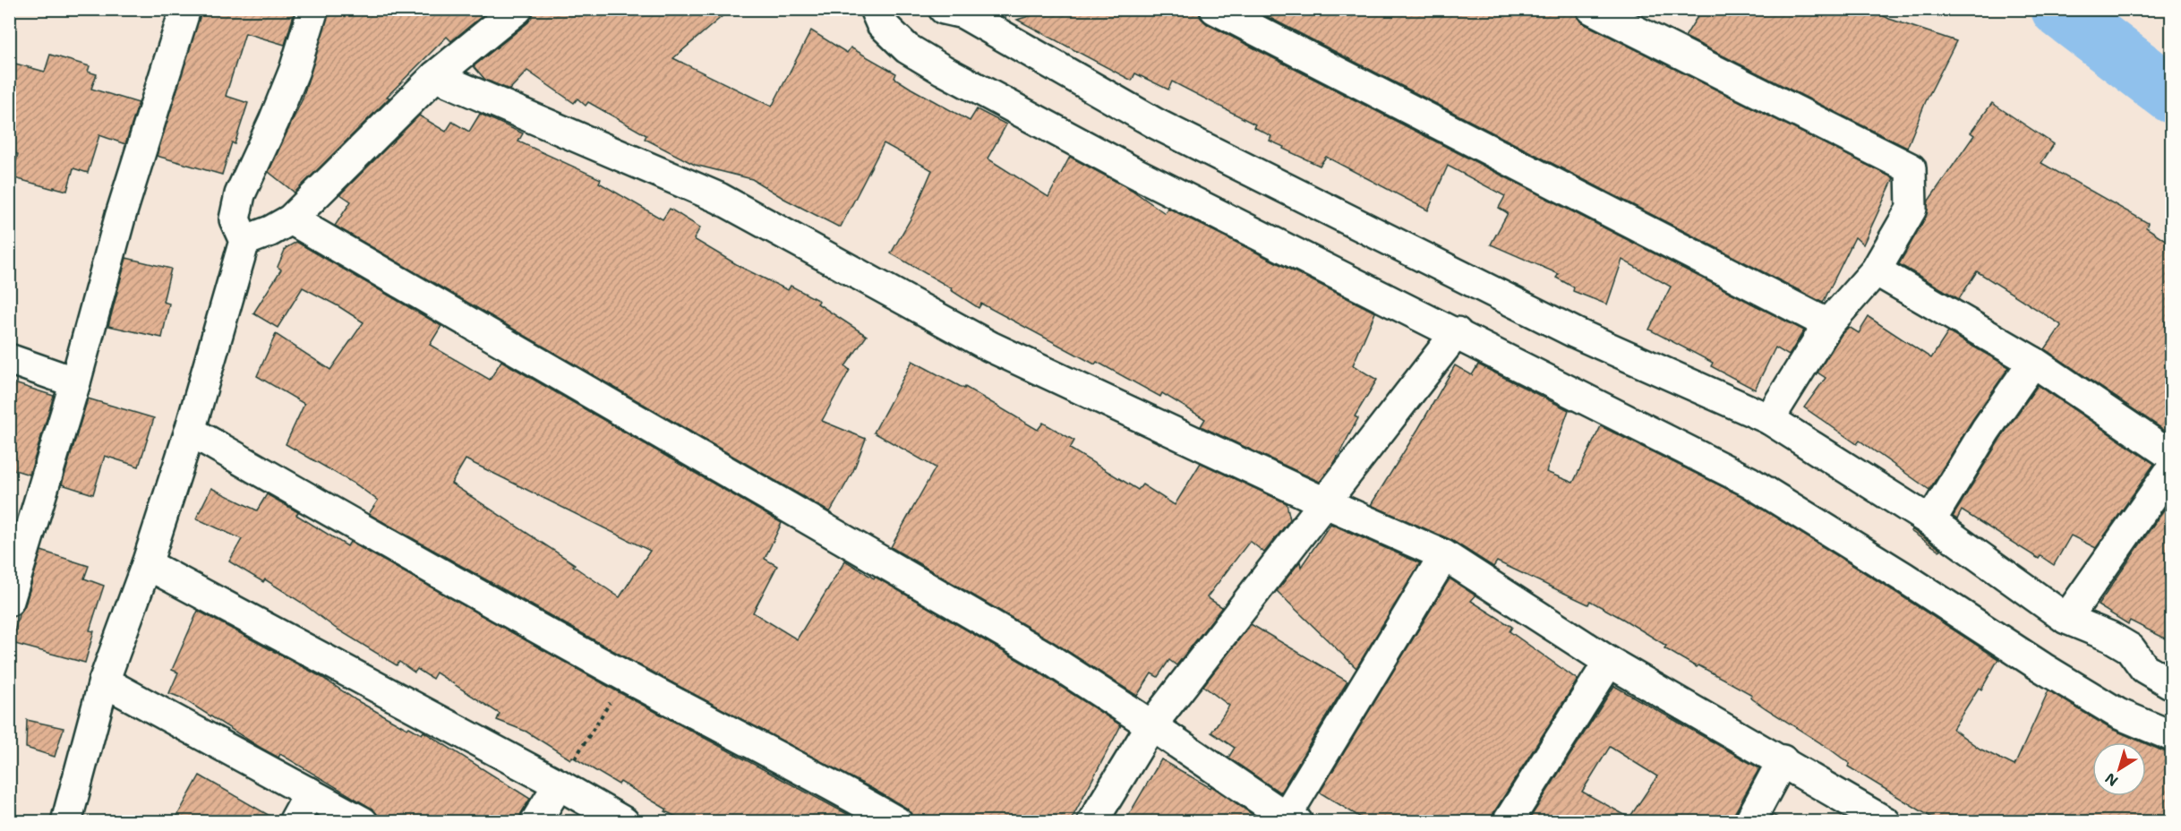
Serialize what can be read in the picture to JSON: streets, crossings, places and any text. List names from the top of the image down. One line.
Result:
{"north":"bottom left"}
